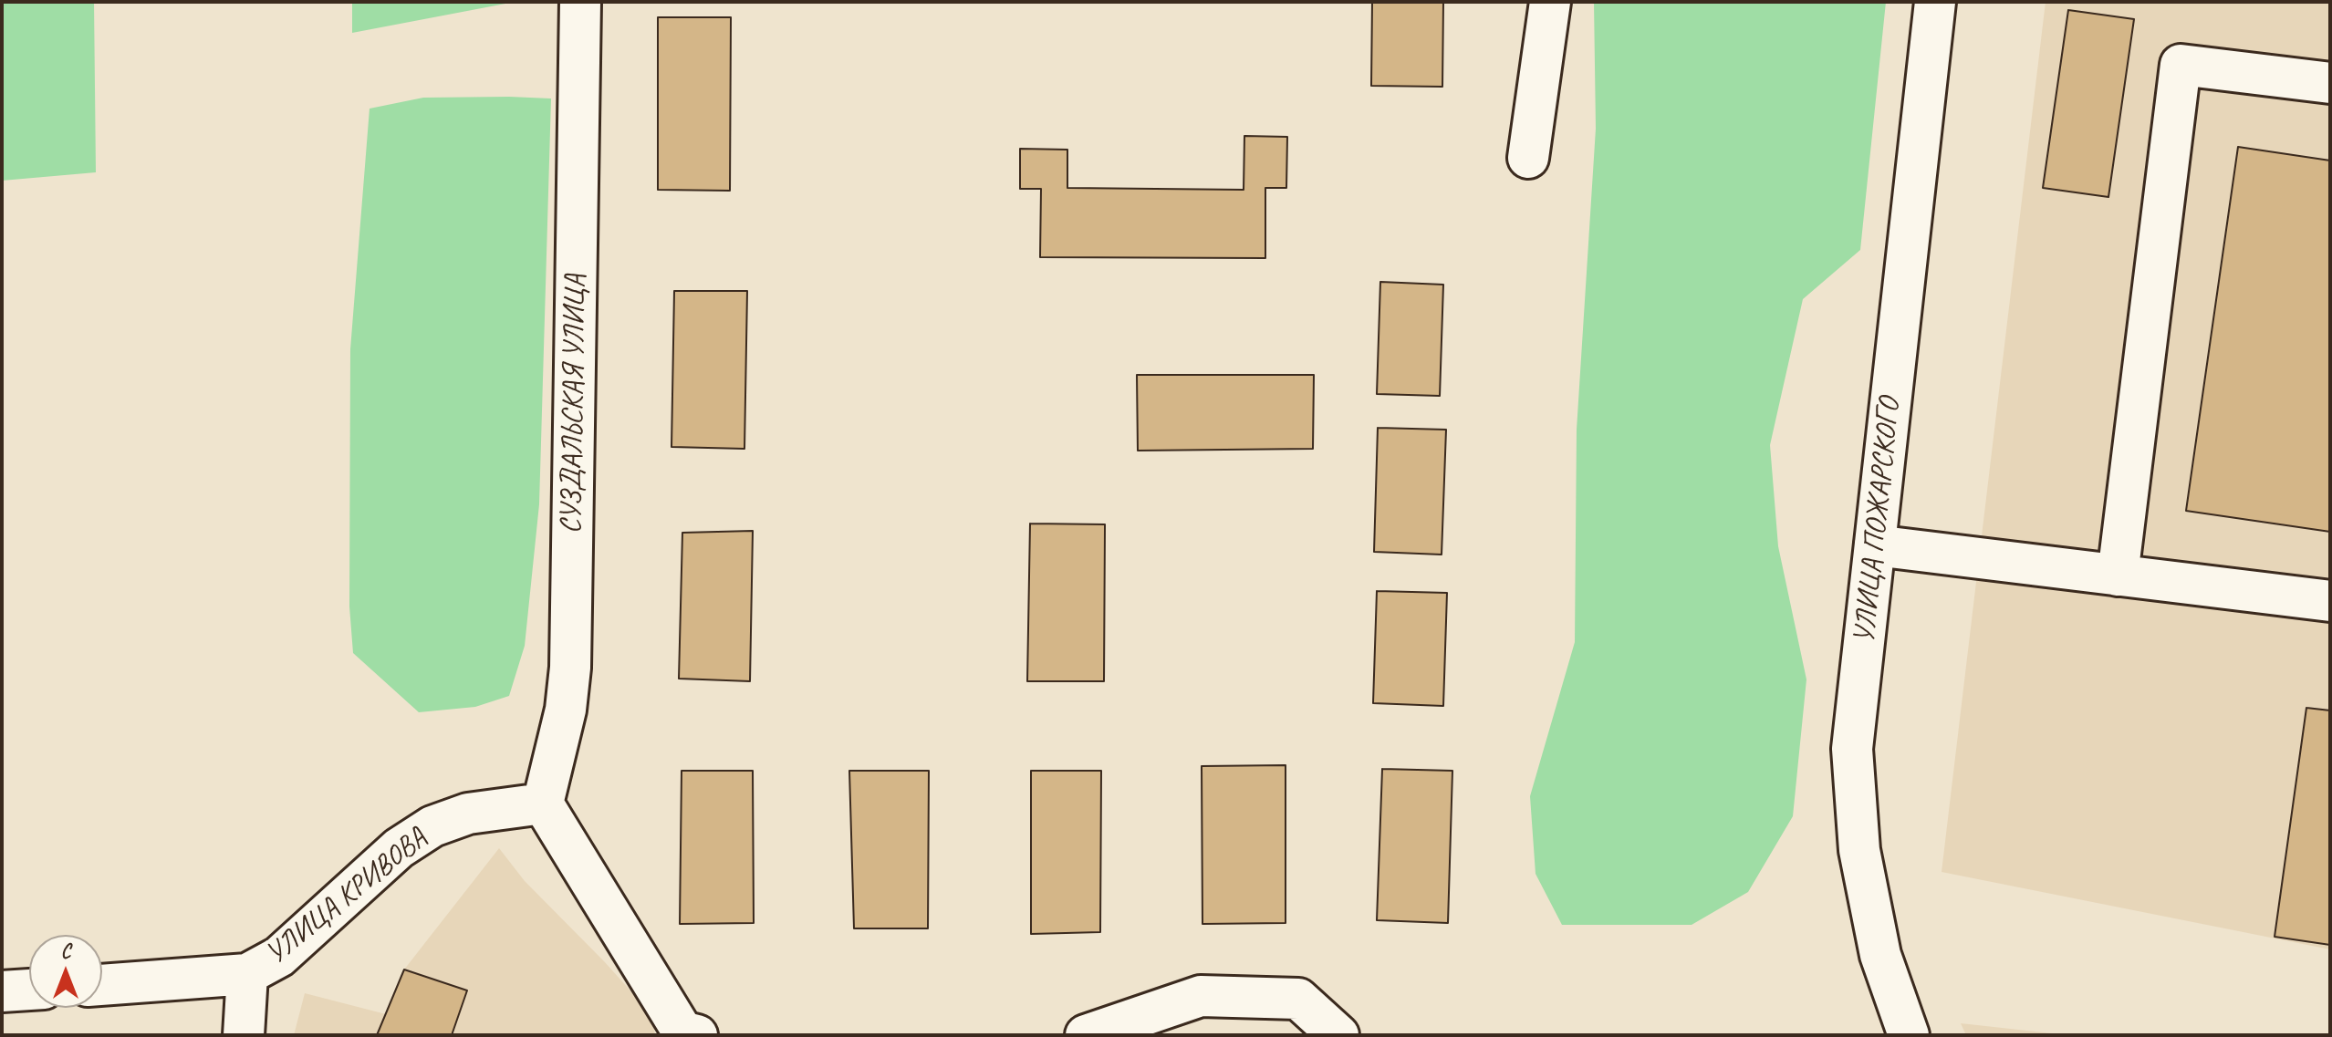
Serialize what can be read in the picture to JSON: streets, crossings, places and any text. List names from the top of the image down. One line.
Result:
{"streets":{"street":["СУЗДАЛЬСКАЯ УЛИЦА","УЛИЦА ПОЖАРСКОГО","УЛИЦА КРИВОВА"]},"crossings":[["СУЗДАЛЬСКАЯ УЛИЦА","УЛИЦА КРИВОВА"]],"north":"top"}
